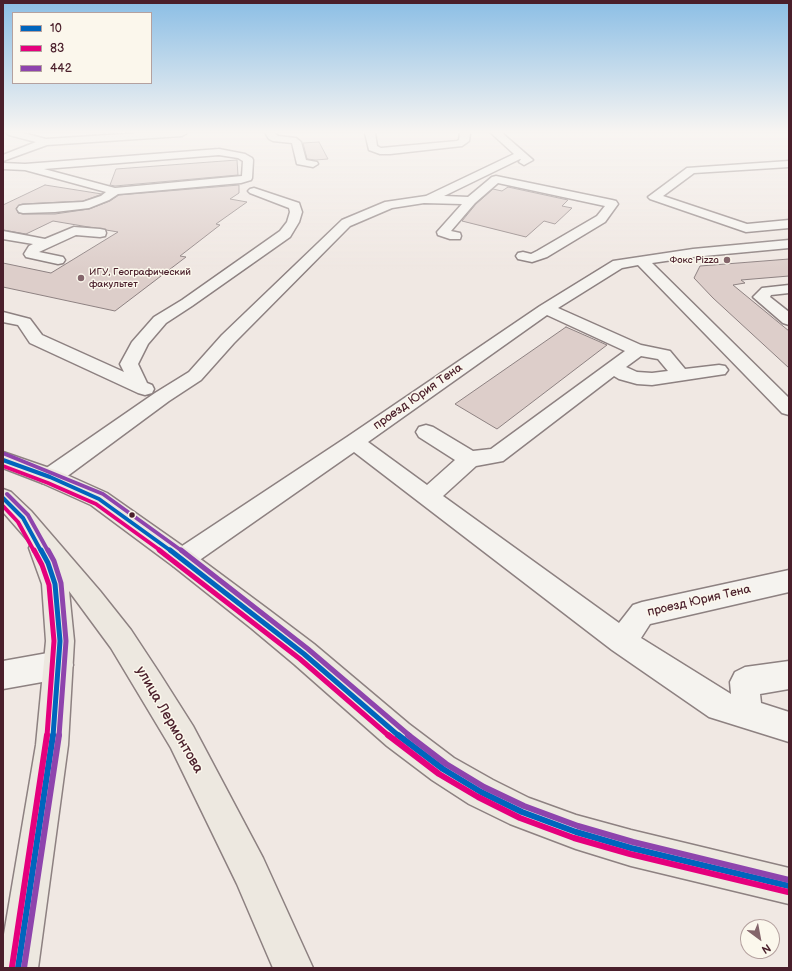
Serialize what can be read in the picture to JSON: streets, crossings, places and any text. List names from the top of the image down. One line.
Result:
{"streets":{"main road":["улица Лермонтова"],"street":["проезд Юрия Тена"]},"places":["Фокс Pizza","ИГУ, Географический факультет"],"lines":["transit line 442","transit line 10","transit line 83"],"legend":["10","83","442"],"north":"bottom right"}
